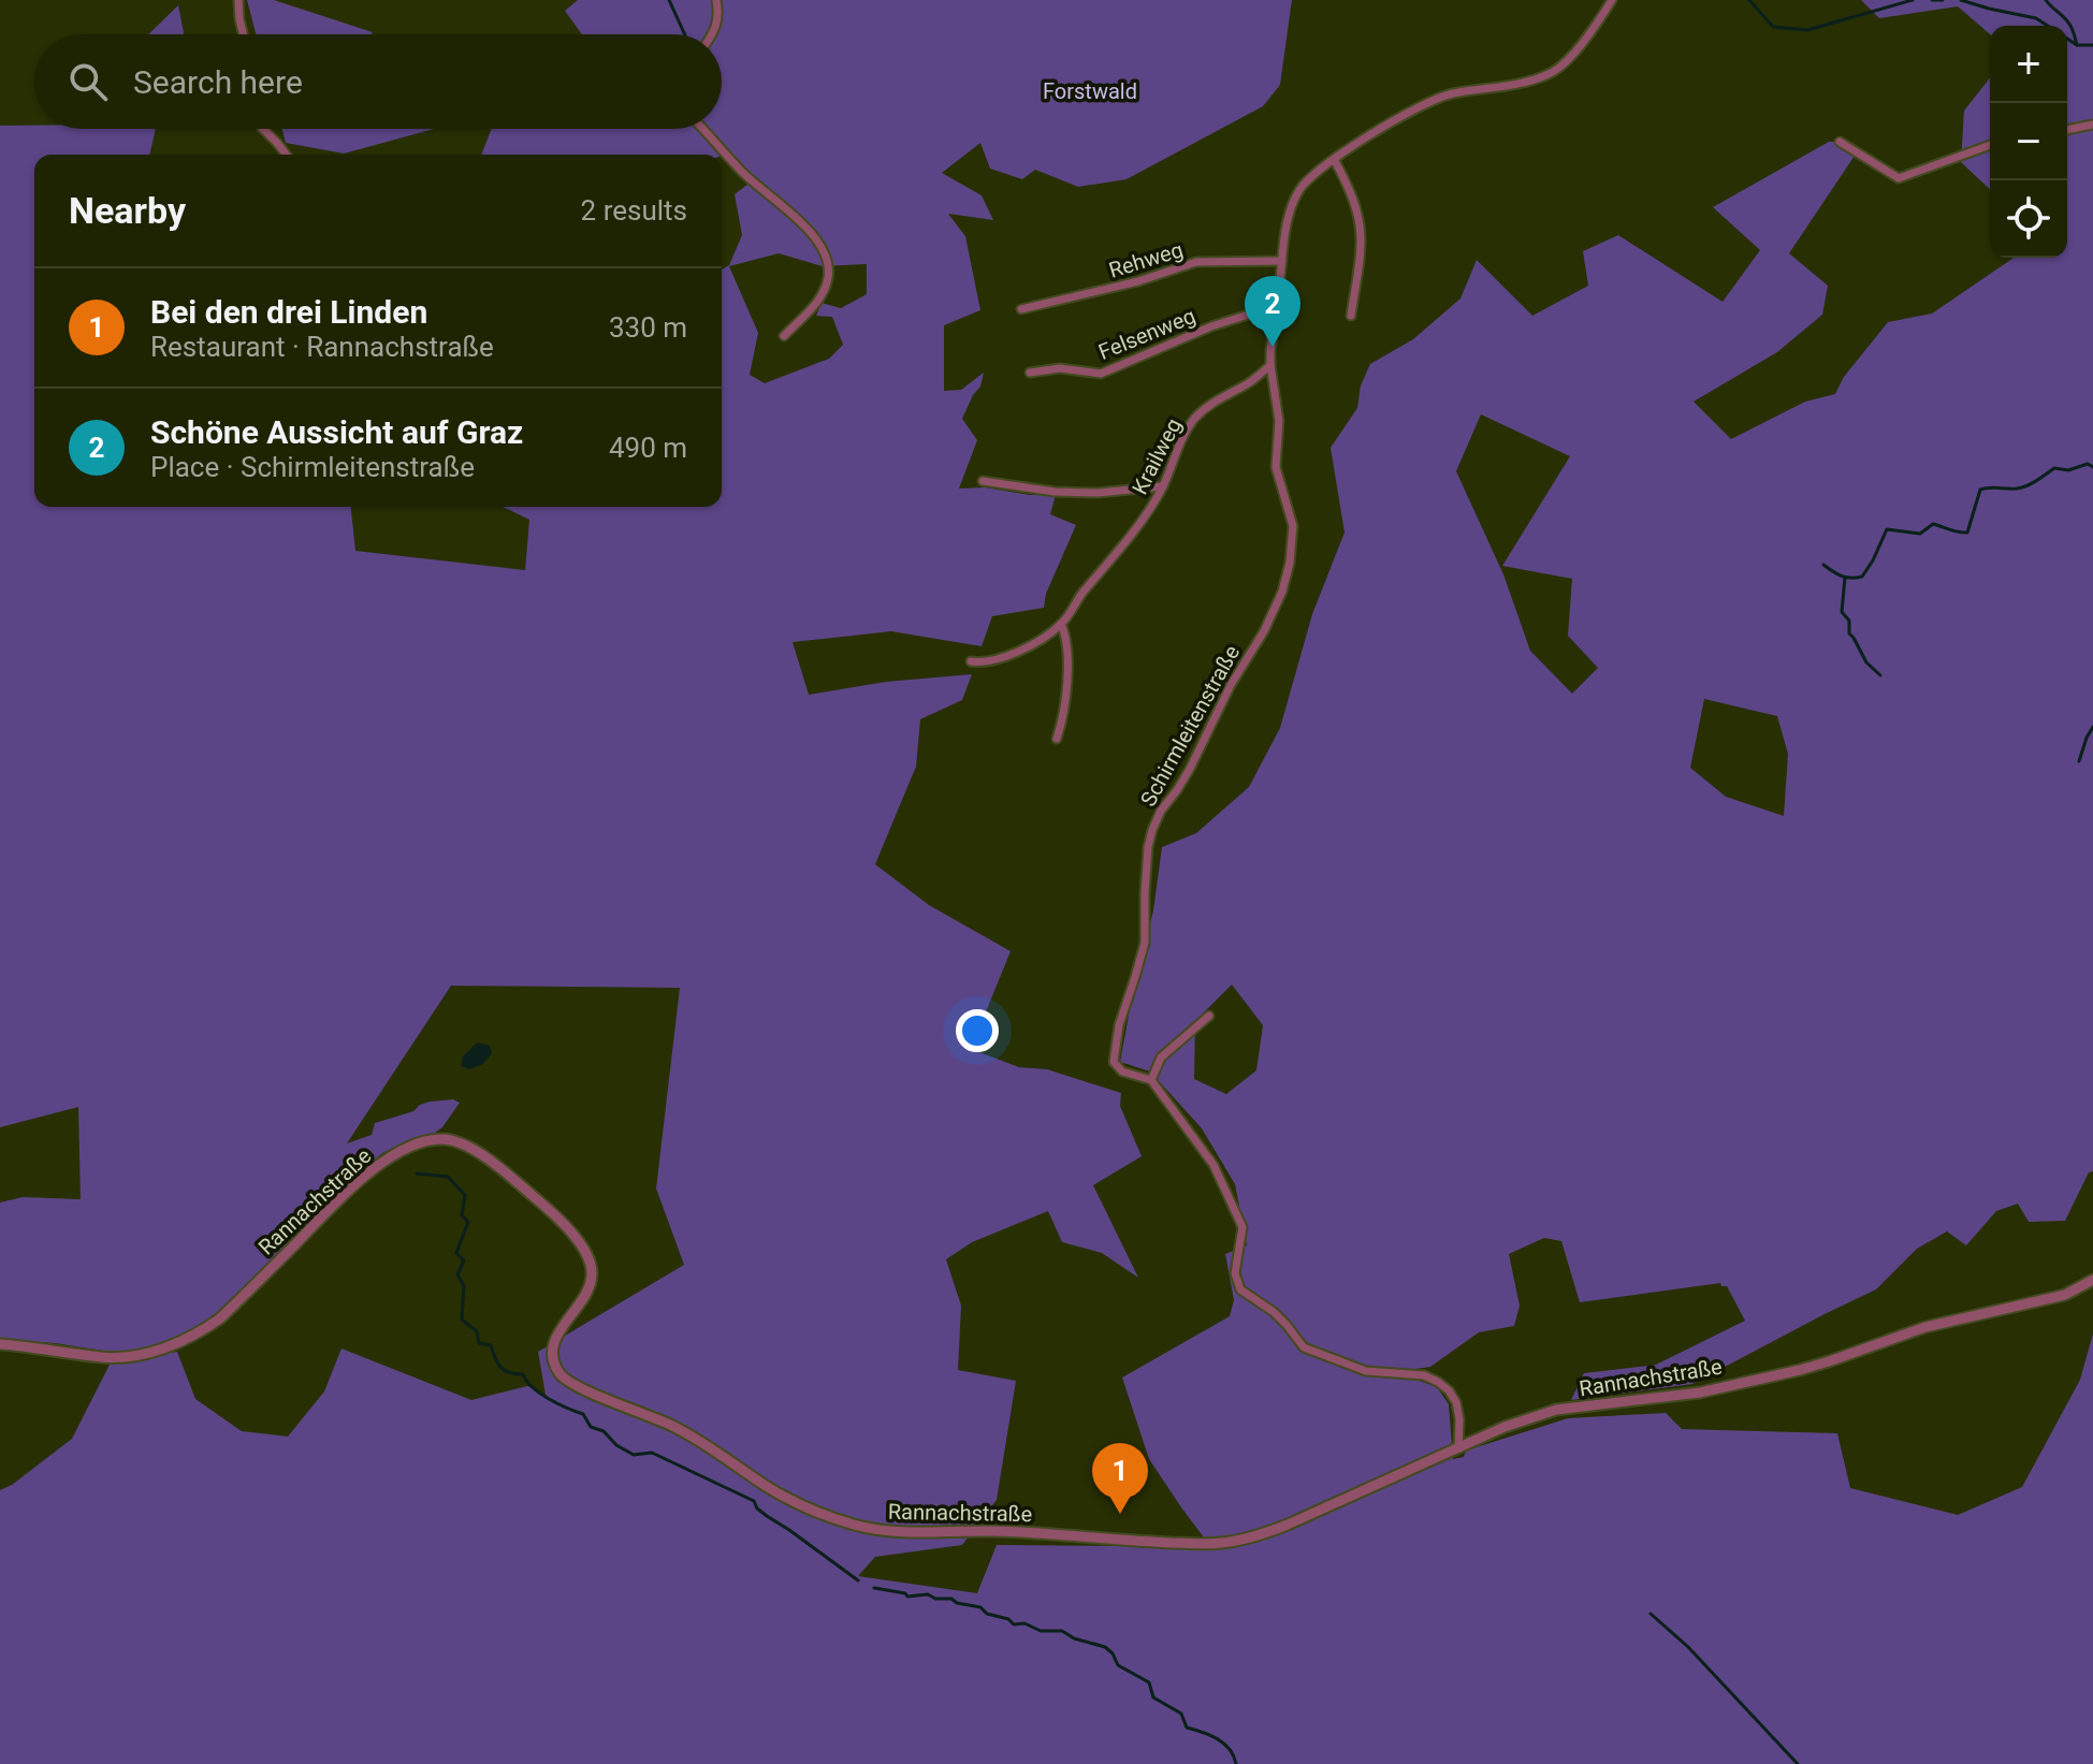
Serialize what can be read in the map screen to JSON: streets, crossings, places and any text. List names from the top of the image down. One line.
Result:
{"streets":{"street":["Rehweg","Felsenweg","Krailweg","Schirmleitenstraße","Rannachstraße"]},"crossings":[["Rehweg","Schirmleitenstraße"],["Felsenweg","Schirmleitenstraße"],["Krailweg","Schirmleitenstraße"],["Schirmleitenstraße","Rannachstraße"]],"parks":["Forstwald"],"page":{"map_buttons":["+","−"],"search":"Search here","heading":["Nearby","2 results"],"list":[{"mark":"1","name":"Bei den drei Linden","note":"Restaurant · Rannachstraße","value":"330 m"},{"mark":"2","name":"Schöne Aussicht auf Graz","note":"Place · Schirmleitenstraße","value":"490 m"}],"pins":["2","1"]}}
